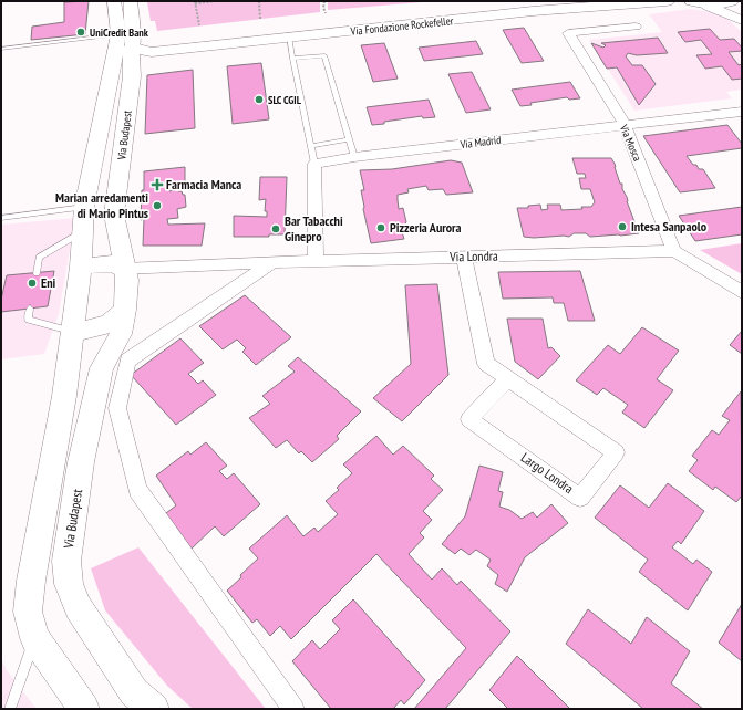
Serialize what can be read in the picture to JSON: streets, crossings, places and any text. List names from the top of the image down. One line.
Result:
{"streets":{"main road":["Via Fondazione Rockefeller","Via Budapest"],"street":["Via Madrid","Via Mosca","Via Londra","Largo Londra"]},"crossings":[["Via Fondazione Rockefeller","Via Budapest"],["Via Budapest","Via Londra"],["Via Madrid","Via Mosca"],["Via Mosca","Via Londra"],["Via Londra","Largo Londra"]],"places":{"other":["UniCredit Bank","SLC CGIL","Marian arredamenti di Mario Pintus","Intesa Sanpaolo","Pizzeria Aurora","Bar Tabacchi Ginepro","Eni"],"health":["Farmacia Manca"]}}
